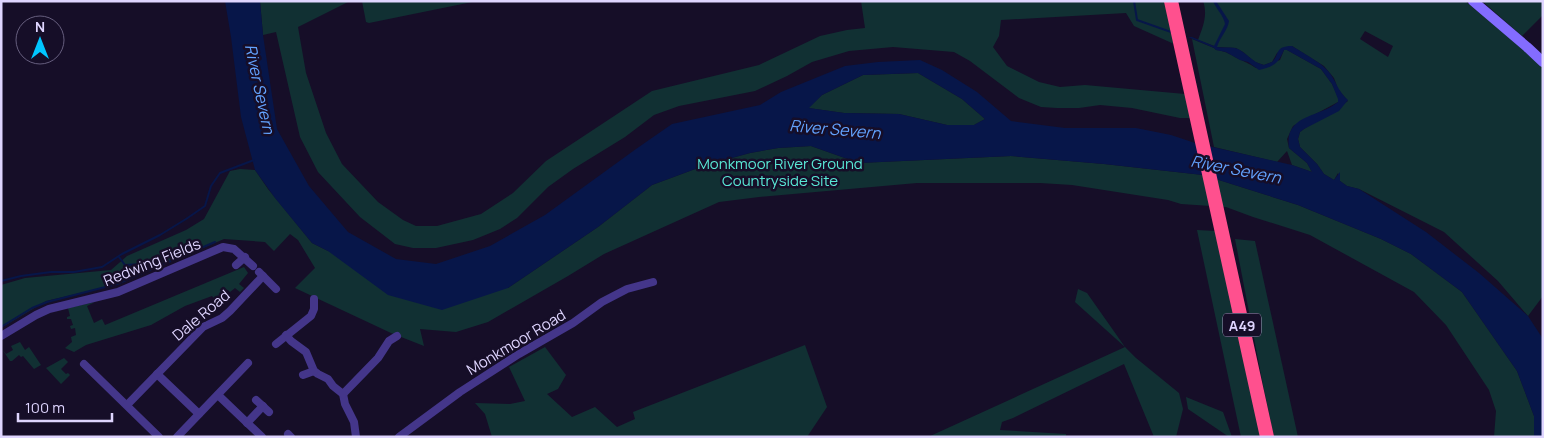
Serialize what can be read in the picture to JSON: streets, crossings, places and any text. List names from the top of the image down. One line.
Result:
{"streets":{"highway":["A49"],"street":["Redwing Fields","Dale Road","Monkmoor Road"]},"crossings":[["Redwing Fields","Dale Road"]],"water":["River Severn"],"parks":["Monkmoor River Ground Countryside Site"],"scale_bar":"100 m","north":"top"}
